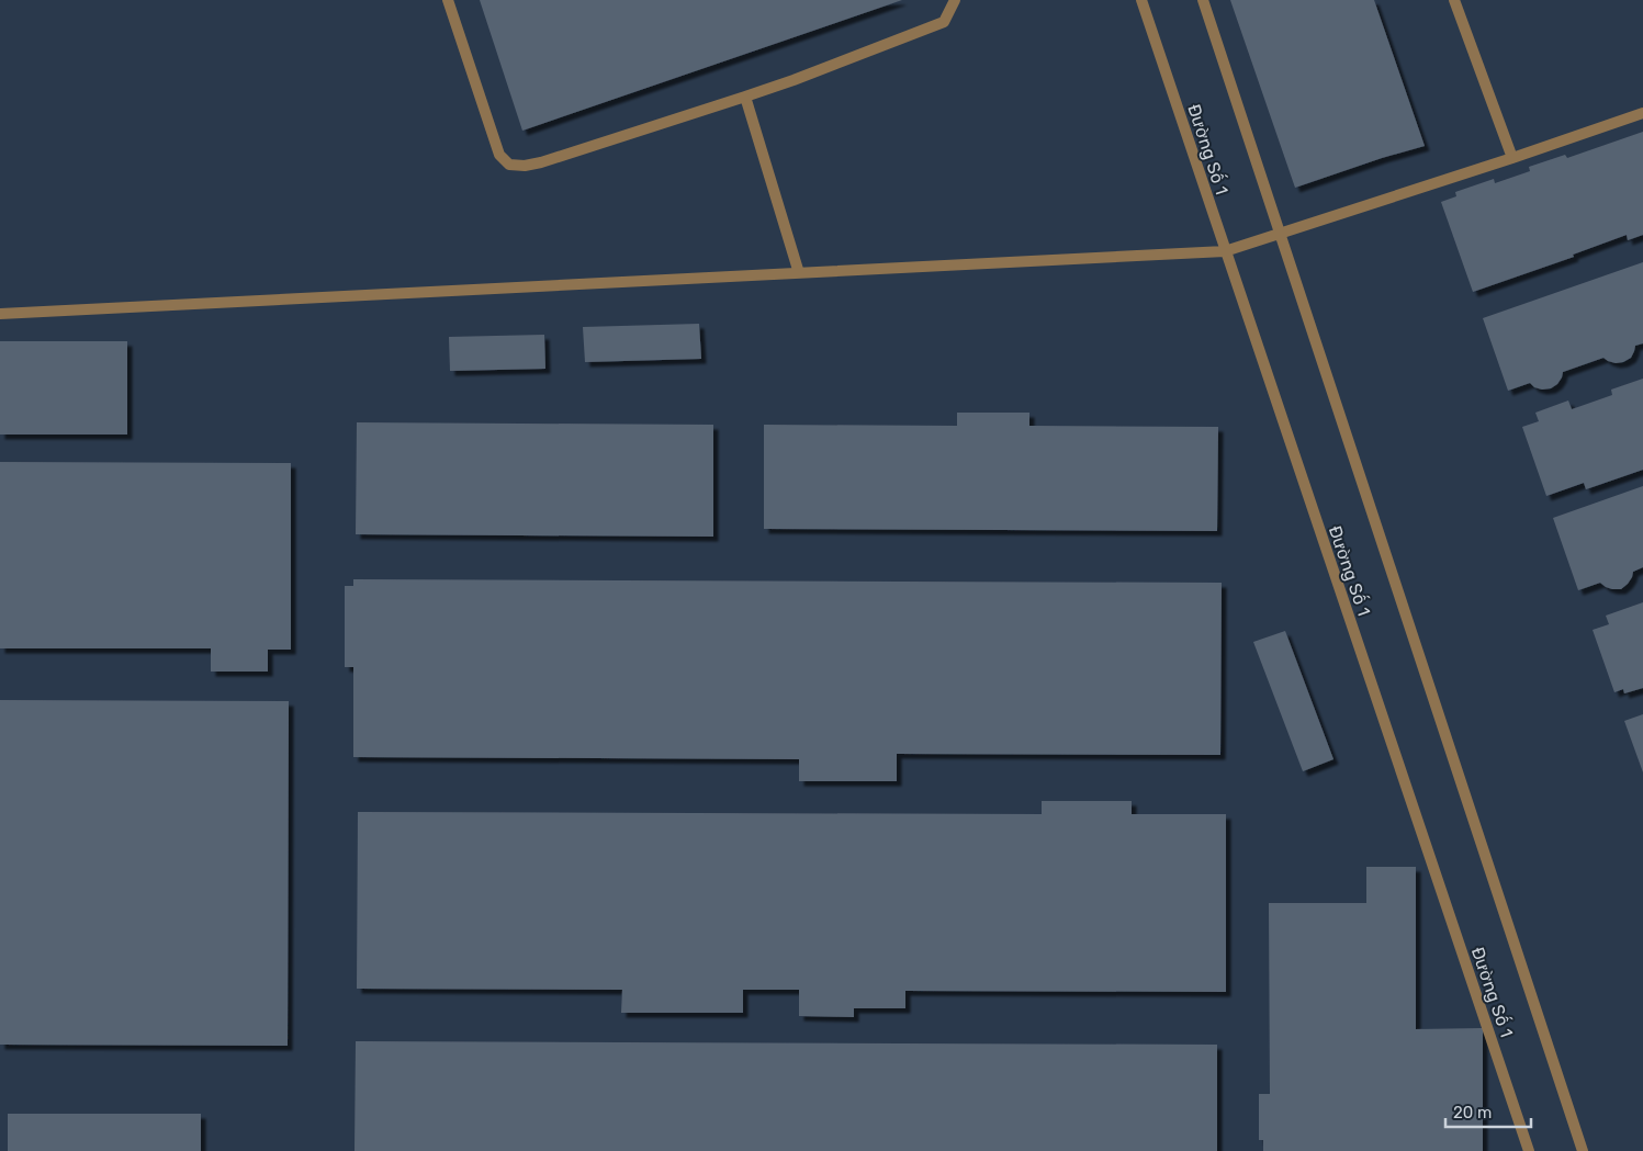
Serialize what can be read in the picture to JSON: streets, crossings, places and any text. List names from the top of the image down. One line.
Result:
{"streets":{"lane":["Đường Số 1"]},"scale_bar":"20 m"}
